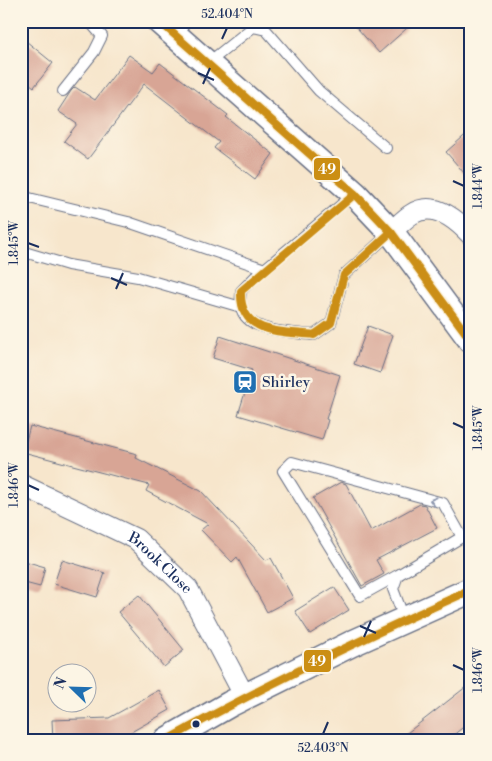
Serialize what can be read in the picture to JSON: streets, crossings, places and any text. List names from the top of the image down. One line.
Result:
{"streets":{"street":["Brook Close"]},"places":{"station":["Shirley"]},"lines":["transit line 49"],"north":"top left","coordinates":["52.404°N","1.844°W","1.845°W","1.846°W","52.403°N"]}
